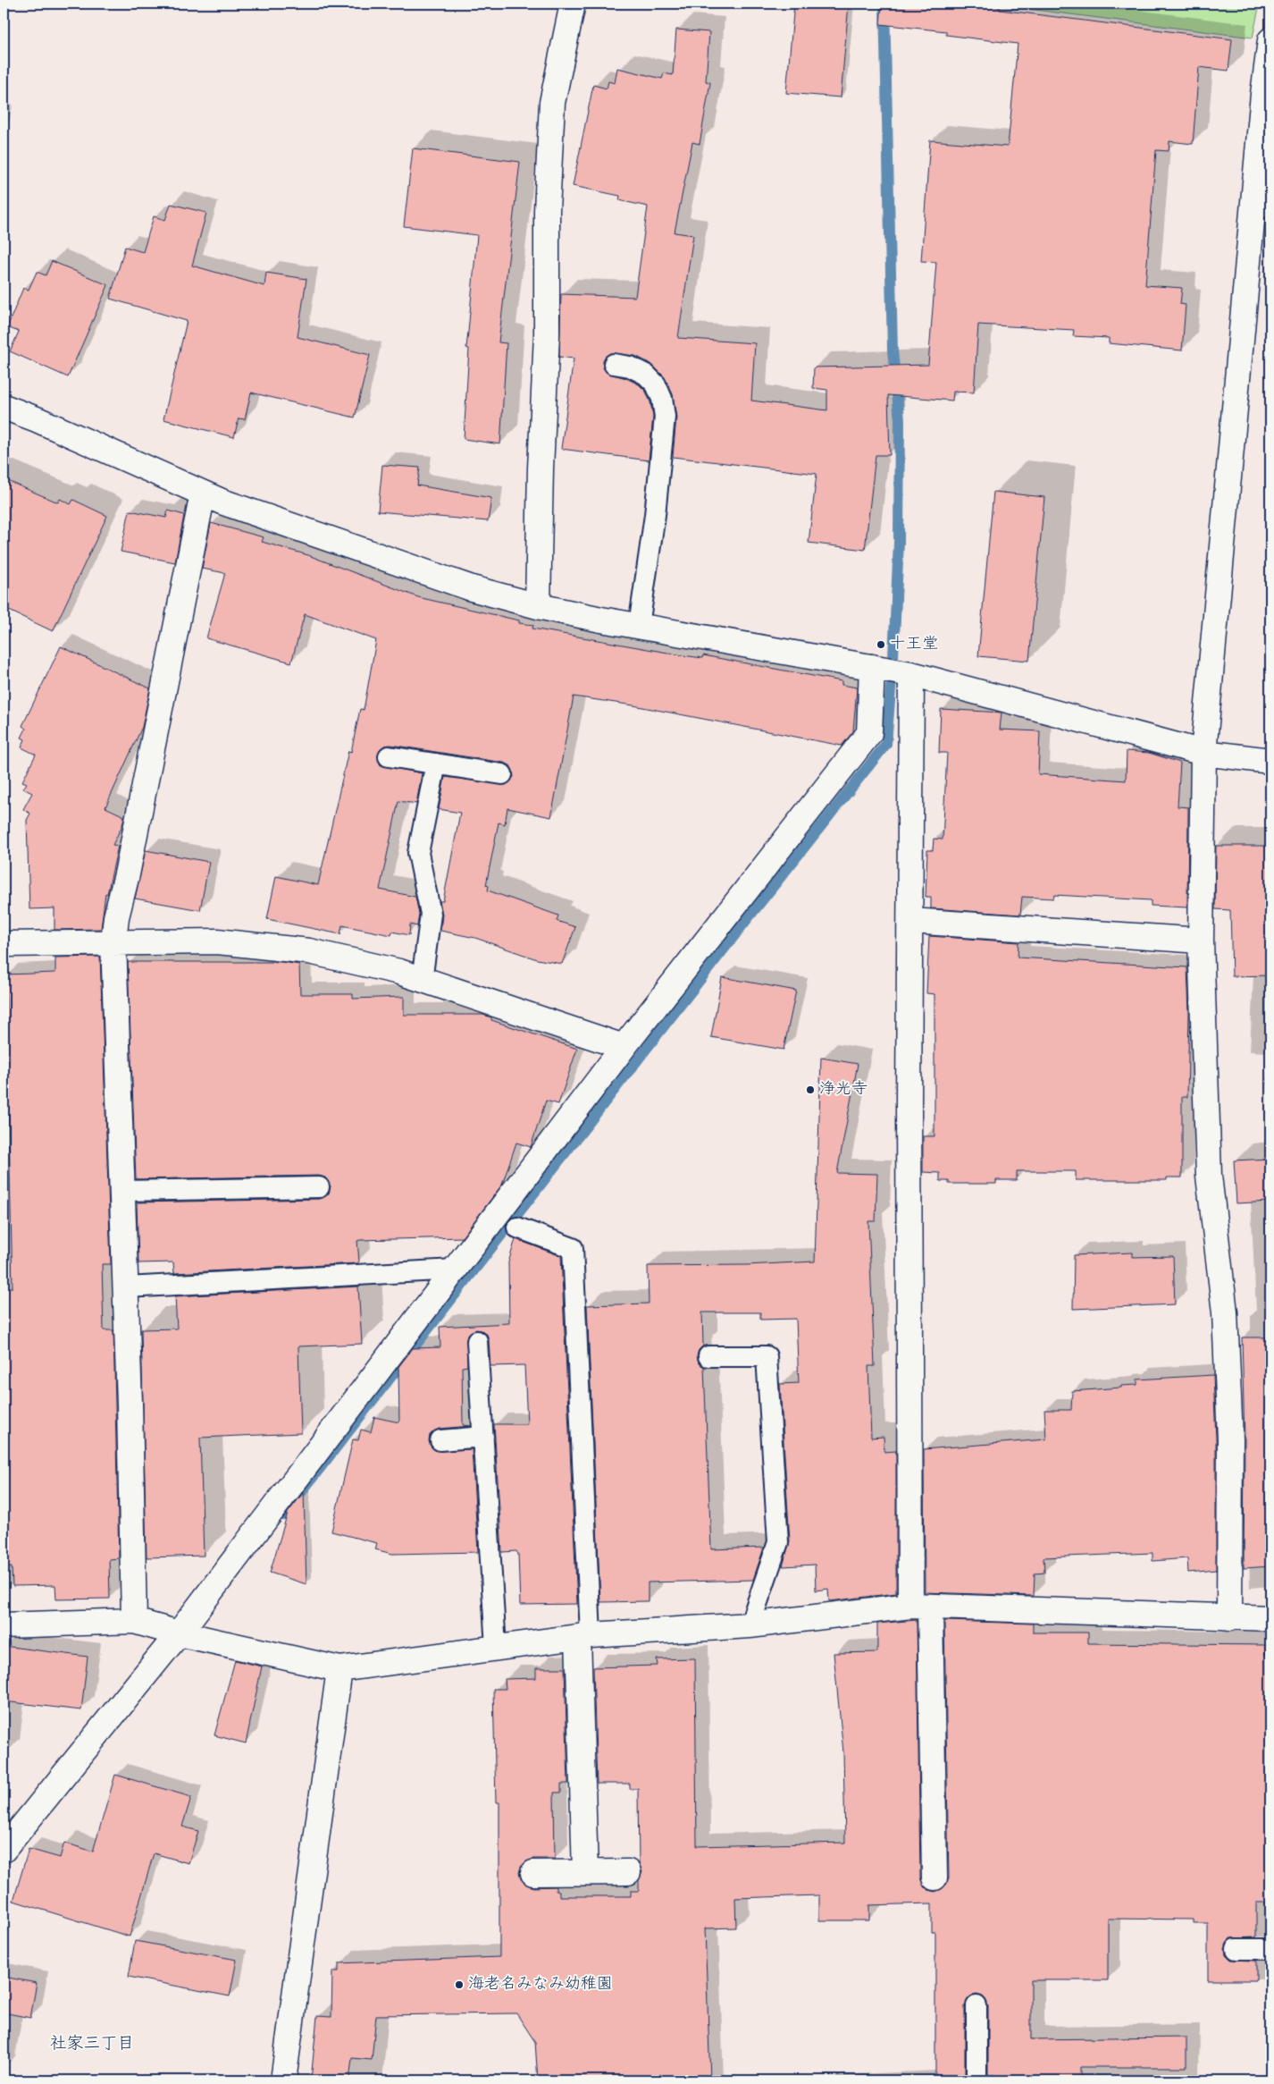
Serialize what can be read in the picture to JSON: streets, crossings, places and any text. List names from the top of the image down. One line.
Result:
{"districts":["社家三丁目"],"places":["十王堂","浄光寺","海老名みなみ幼稚園"]}
